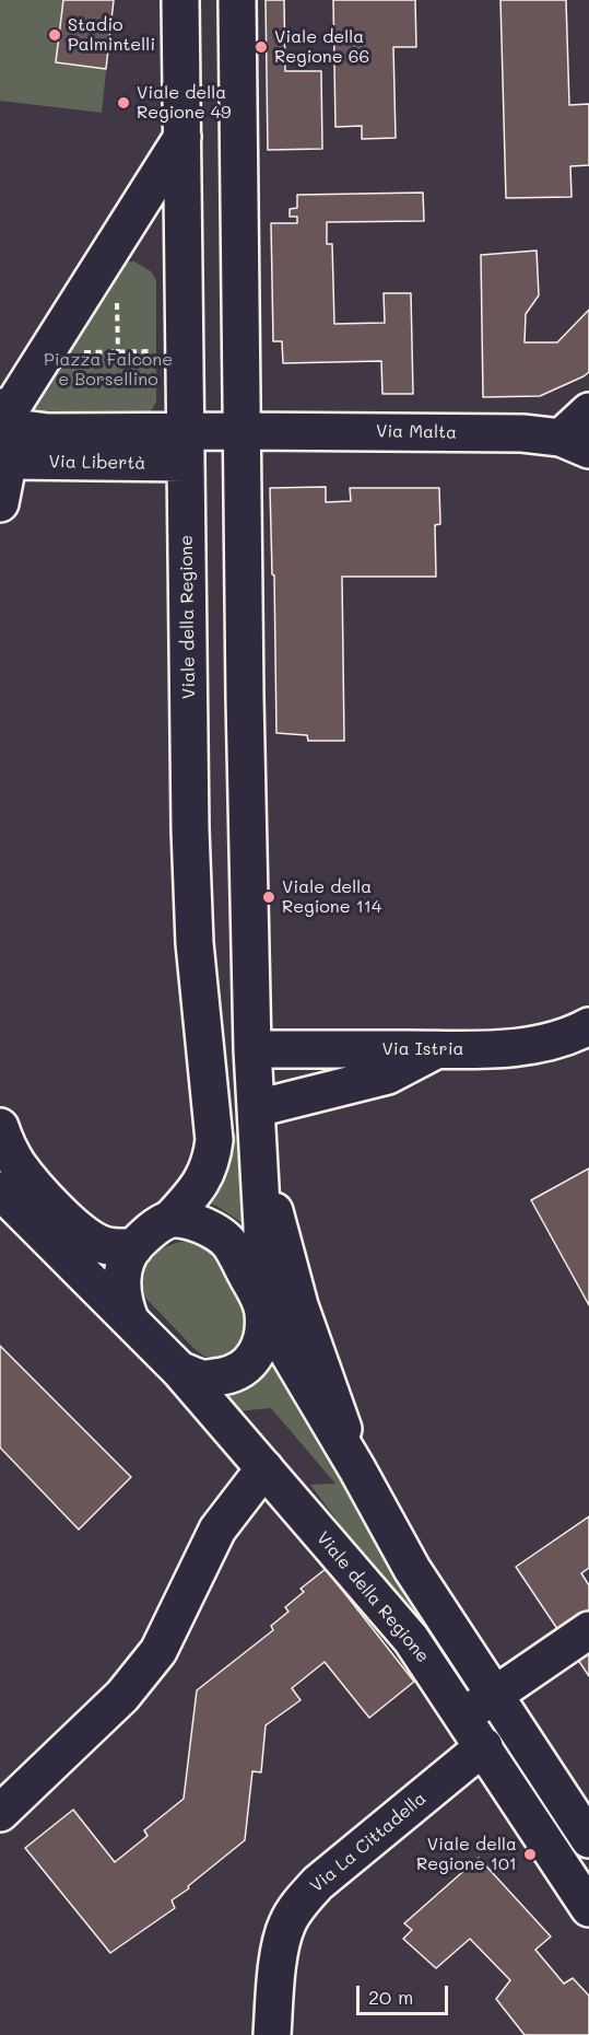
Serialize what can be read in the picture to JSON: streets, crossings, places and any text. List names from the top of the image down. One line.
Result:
{"streets":{"street":["Via Malta","Via Libertà","Viale della Regione","Via Istria","Via La Cittadella"]},"crossings":[["Via Malta","Via Libertà"],["Via Malta","Viale della Regione"],["Via Libertà","Viale della Regione"],["Viale della Regione","Via La Cittadella"]],"parks":["Piazza Falcone e Borsellino"],"places":["Stadio Palmintelli","Viale della Regione 66","Viale della Regione 49","Viale della Regione 114","Viale della Regione 101"],"scale_bar":"20 m"}
